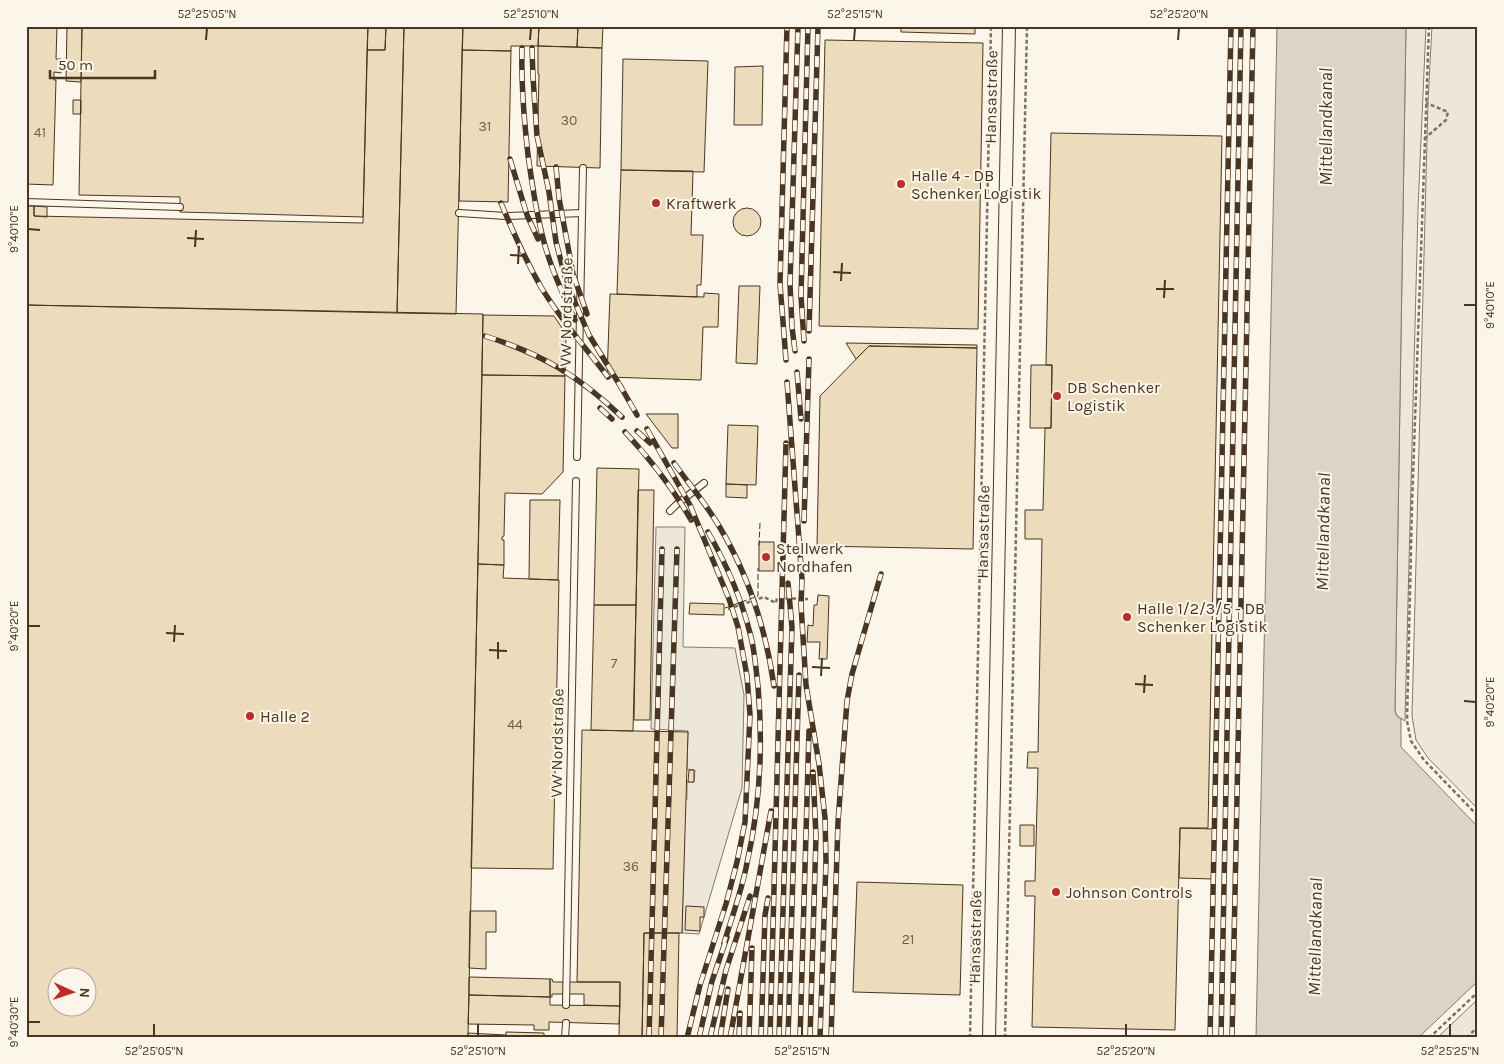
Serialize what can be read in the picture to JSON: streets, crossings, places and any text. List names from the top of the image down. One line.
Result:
{"streets":{"street":["Hansastraße"],"lane":["VW Nordstraße"]},"water":["Mittellandkanal"],"places":["Halle 4 - DB Schenker Logistik","Kraftwerk","DB Schenker Logistik","Stellwerk Nordhafen","Halle 1/2/3/5 - DB Schenker Logistik","Halle 2","Johnson Controls"],"house_numbers":["30","31","41","7","44","36","21"],"scale_bar":"50 m","north":"right","coordinates":["52°25'05\"N","52°25'10\"N","52°25'15\"N","52°25'20\"N","9°40'10\"E","9°40'20\"E","9°40'30\"E","52°25'25\"N"]}
